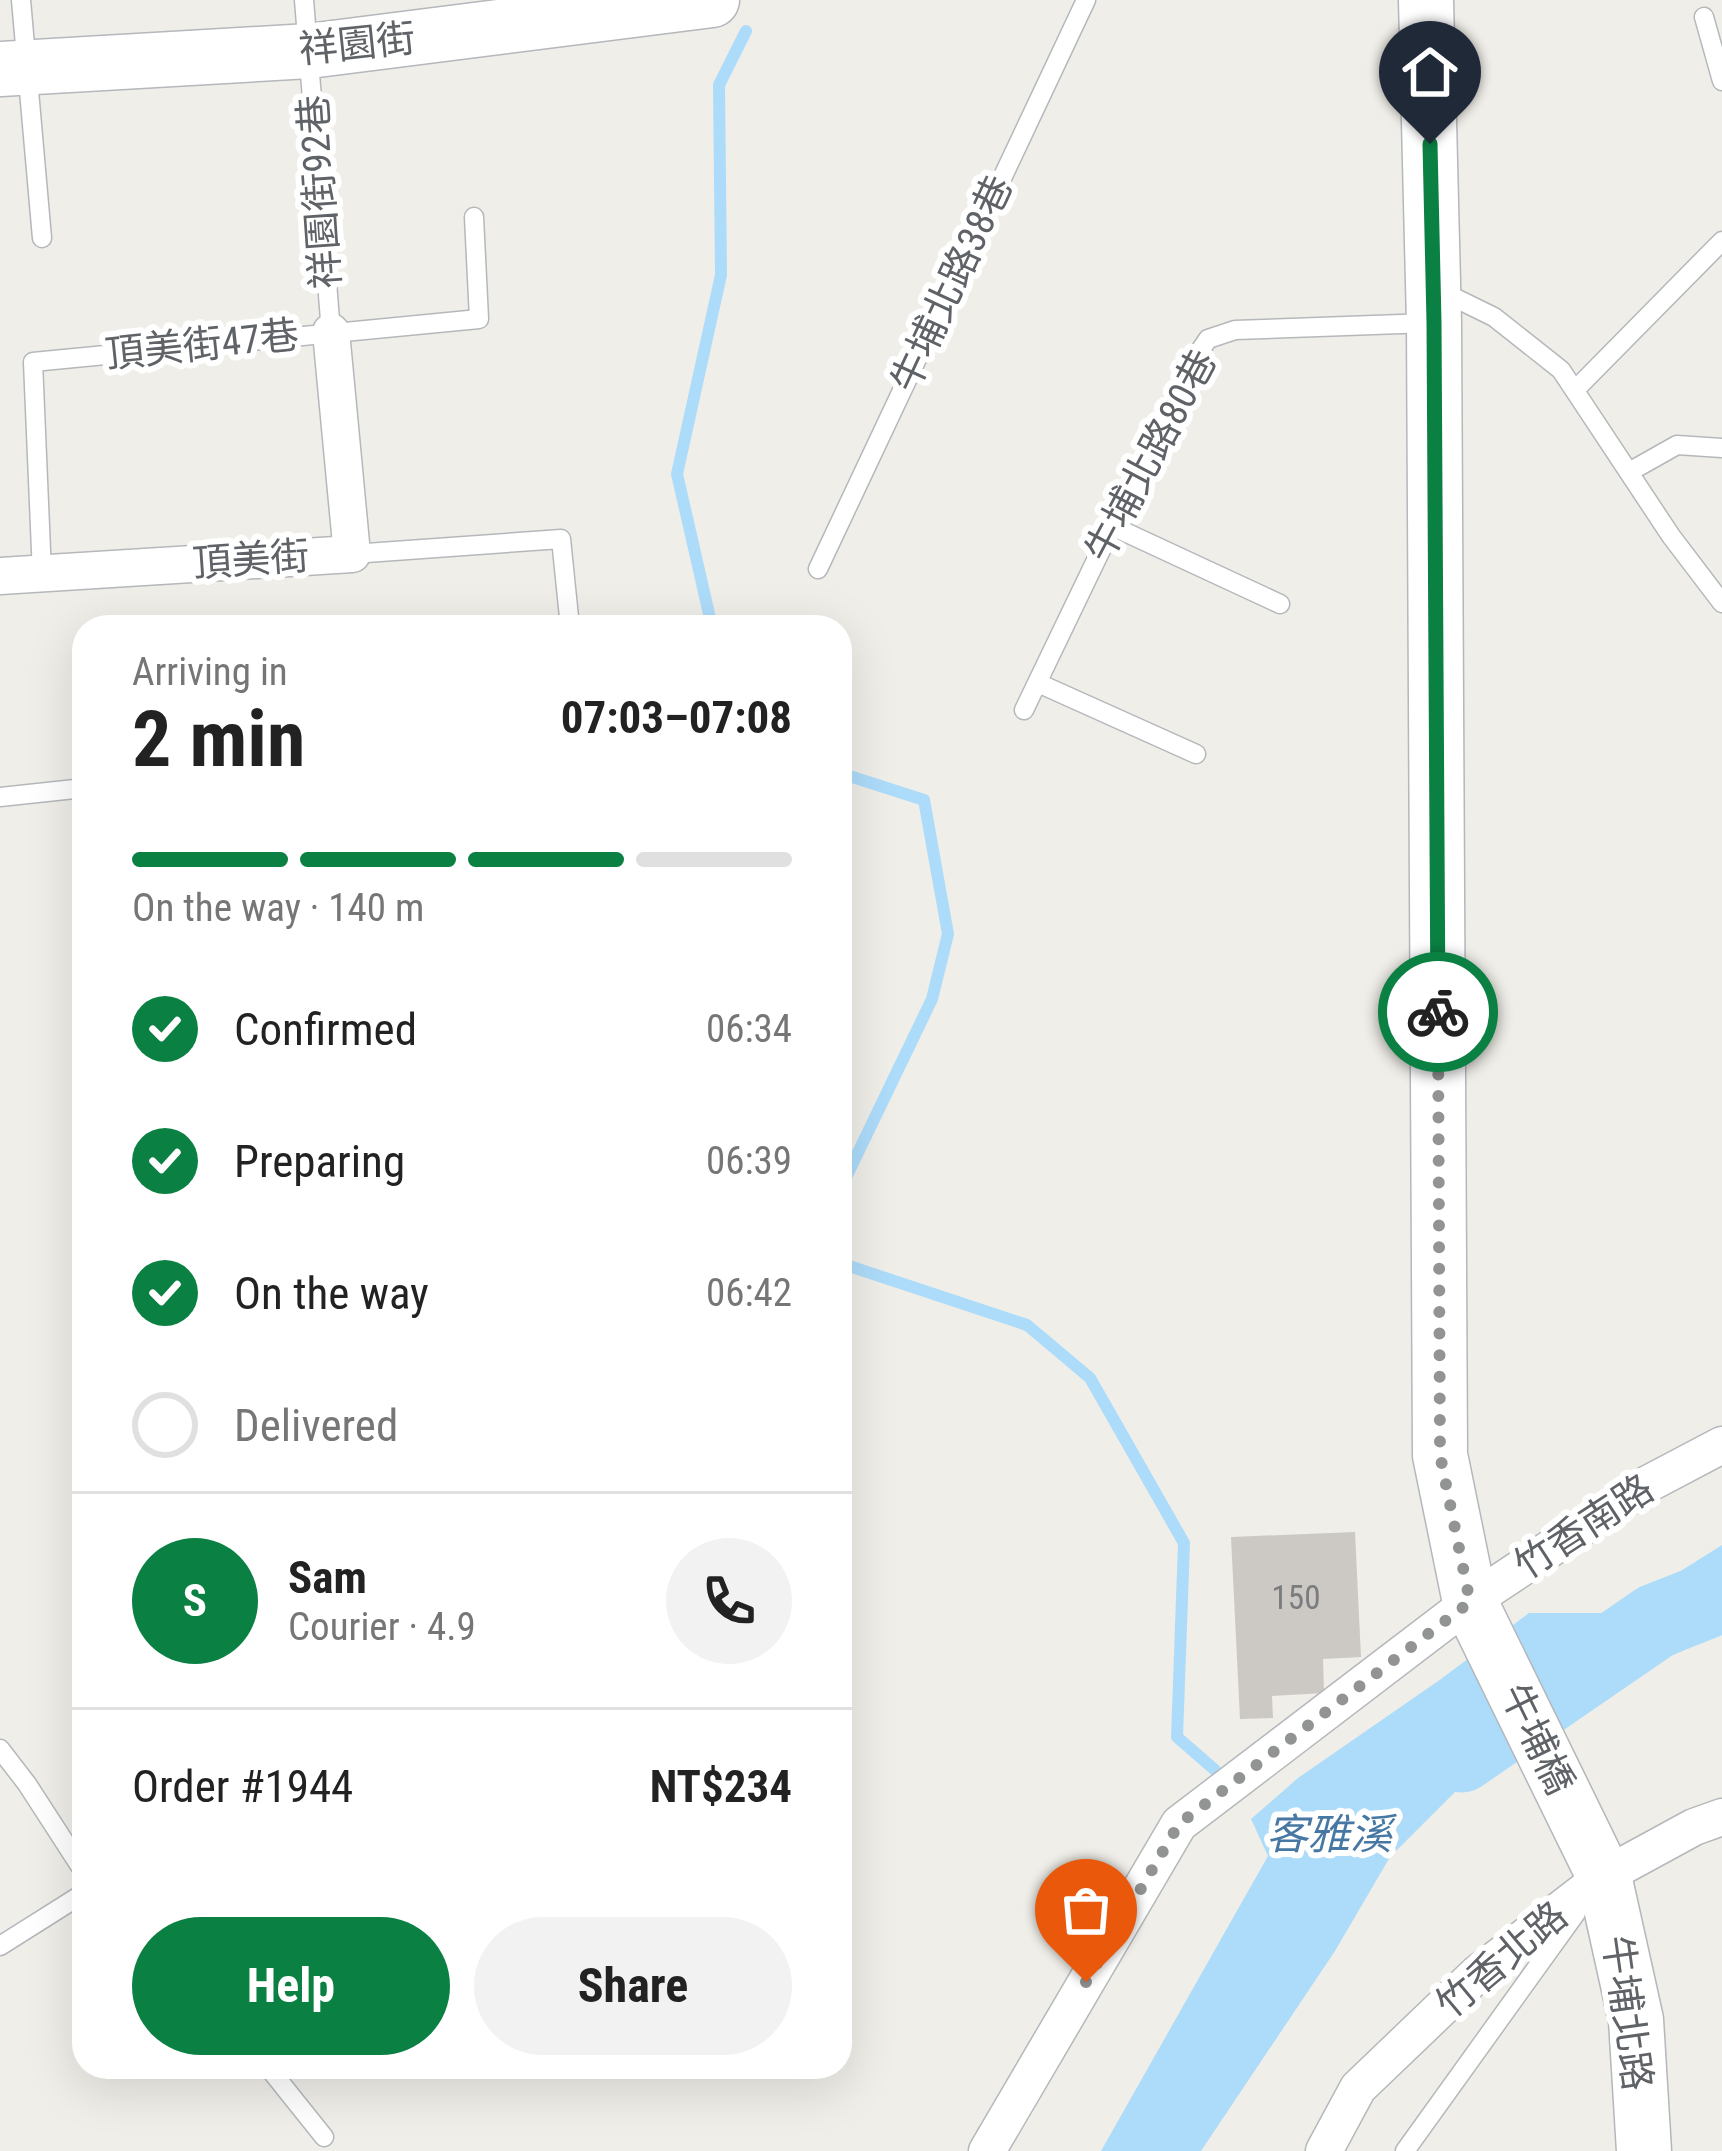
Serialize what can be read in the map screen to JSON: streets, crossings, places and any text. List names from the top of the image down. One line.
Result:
{"streets":{"street":["祥園街","頂美街","竹香南路","牛埔橋","竹香北路","牛埔北路"],"lane":["祥園街92巷","牛埔北路38巷","頂美街47巷","牛埔北路80巷"]},"crossings":[["祥園街","祥園街92巷"],["祥園街92巷","頂美街47巷"],["祥園街92巷","頂美街"],["頂美街47巷","頂美街"],["竹香南路","牛埔橋"],["牛埔橋","竹香北路"],["牛埔橋","牛埔北路"],["竹香北路","牛埔北路"]],"water":["客雅溪"],"house_numbers":["150"],"page":{"heading":["2 min","Arriving in","07:03–07:08"],"panel":["Sam","Courier · 4.9","Order #1944","NT$234"],"bar":"On the way · 140 m","list":[["Confirmed","06:34"],["Preparing","06:39"],["On the way","06:42"],"Delivered"],"round":"S","buttons":["Help","Share"]}}
